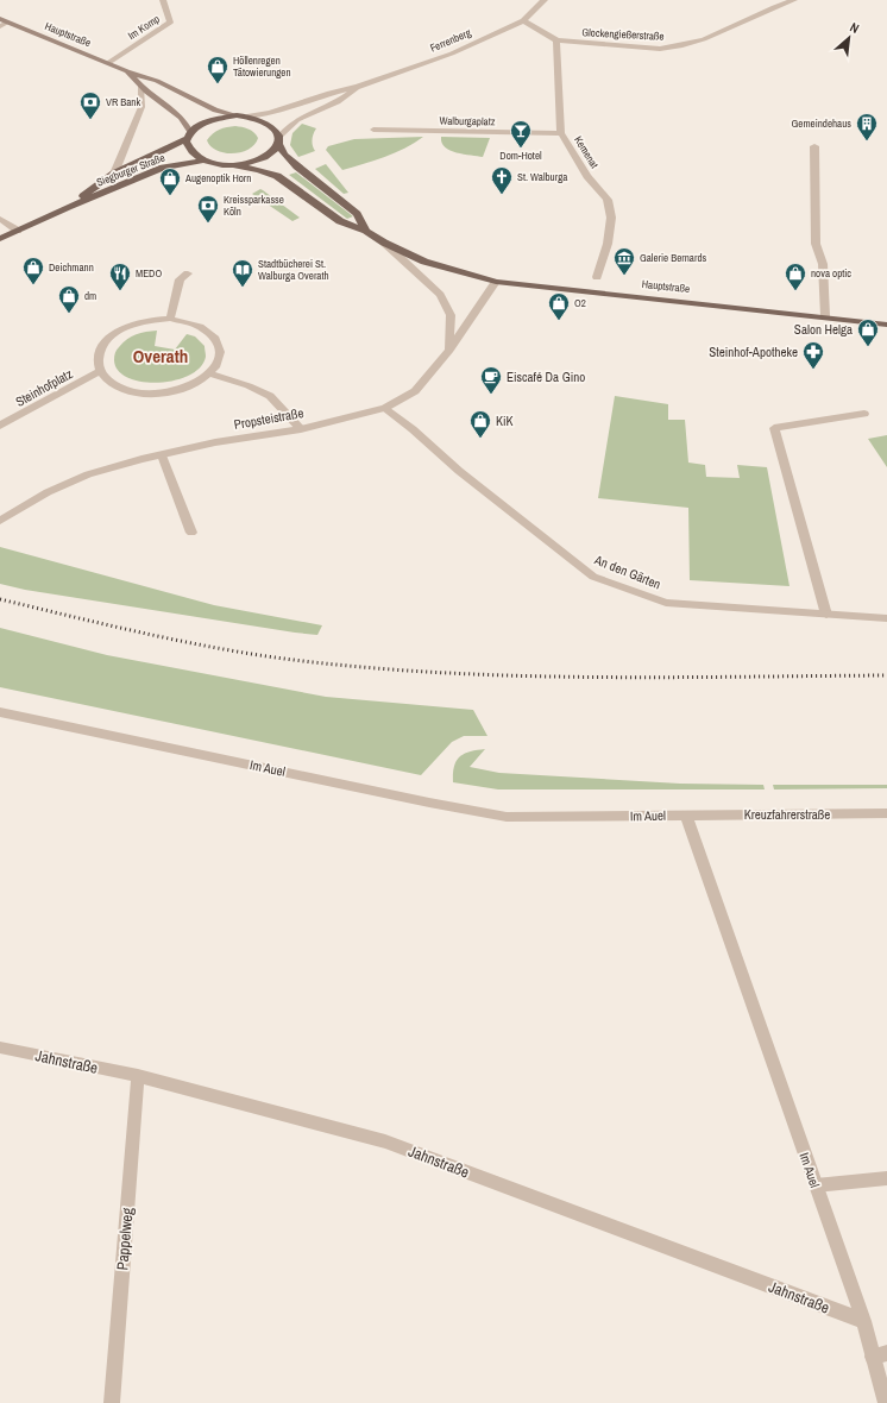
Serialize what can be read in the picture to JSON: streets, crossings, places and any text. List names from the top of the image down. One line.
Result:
{"streets":{"main road":["Hauptstraße","Siegburger Straße"],"street":["Im Komp","Glockengießerstraße","Ferrenberg","Walburgaplatz","Kemenat","Steinhofplatz","Propsteistraße","An den Gärten","Im Auel","Kreuzfahrerstraße","Jahnstraße","Pappelweg"]},"crossings":[["Im Komp","Hauptstraße"],["Hauptstraße","Ferrenberg"],["Hauptstraße","Siegburger Straße"],["Hauptstraße","Propsteistraße"],["Glockengießerstraße","Kemenat"],["Walburgaplatz","Kemenat"],["Propsteistraße","An den Gärten"],["Im Auel","Kreuzfahrerstraße"],["Im Auel","Jahnstraße"],["Jahnstraße","Pappelweg"]],"districts":["Overath"],"places":{"shop":["Höllenregen Tätowierungen","Augenoptik Horn","Deichmann","nova optic","dm","O2","Salon Helga","KiK"],"bank":["VR Bank","Kreissparkasse Köln"],"building":["Gemeindehaus"],"bar":["Dom-Hotel"],"church":["St. Walburga"],"museum":["Galerie Bernards"],"library":["Stadtbücherei St. Walburga Overath"],"restaurant":["MEDO"],"pharmacy":["Steinhof-Apotheke"],"cafe":["Eiscafé Da Gino"]},"north":"top right"}
